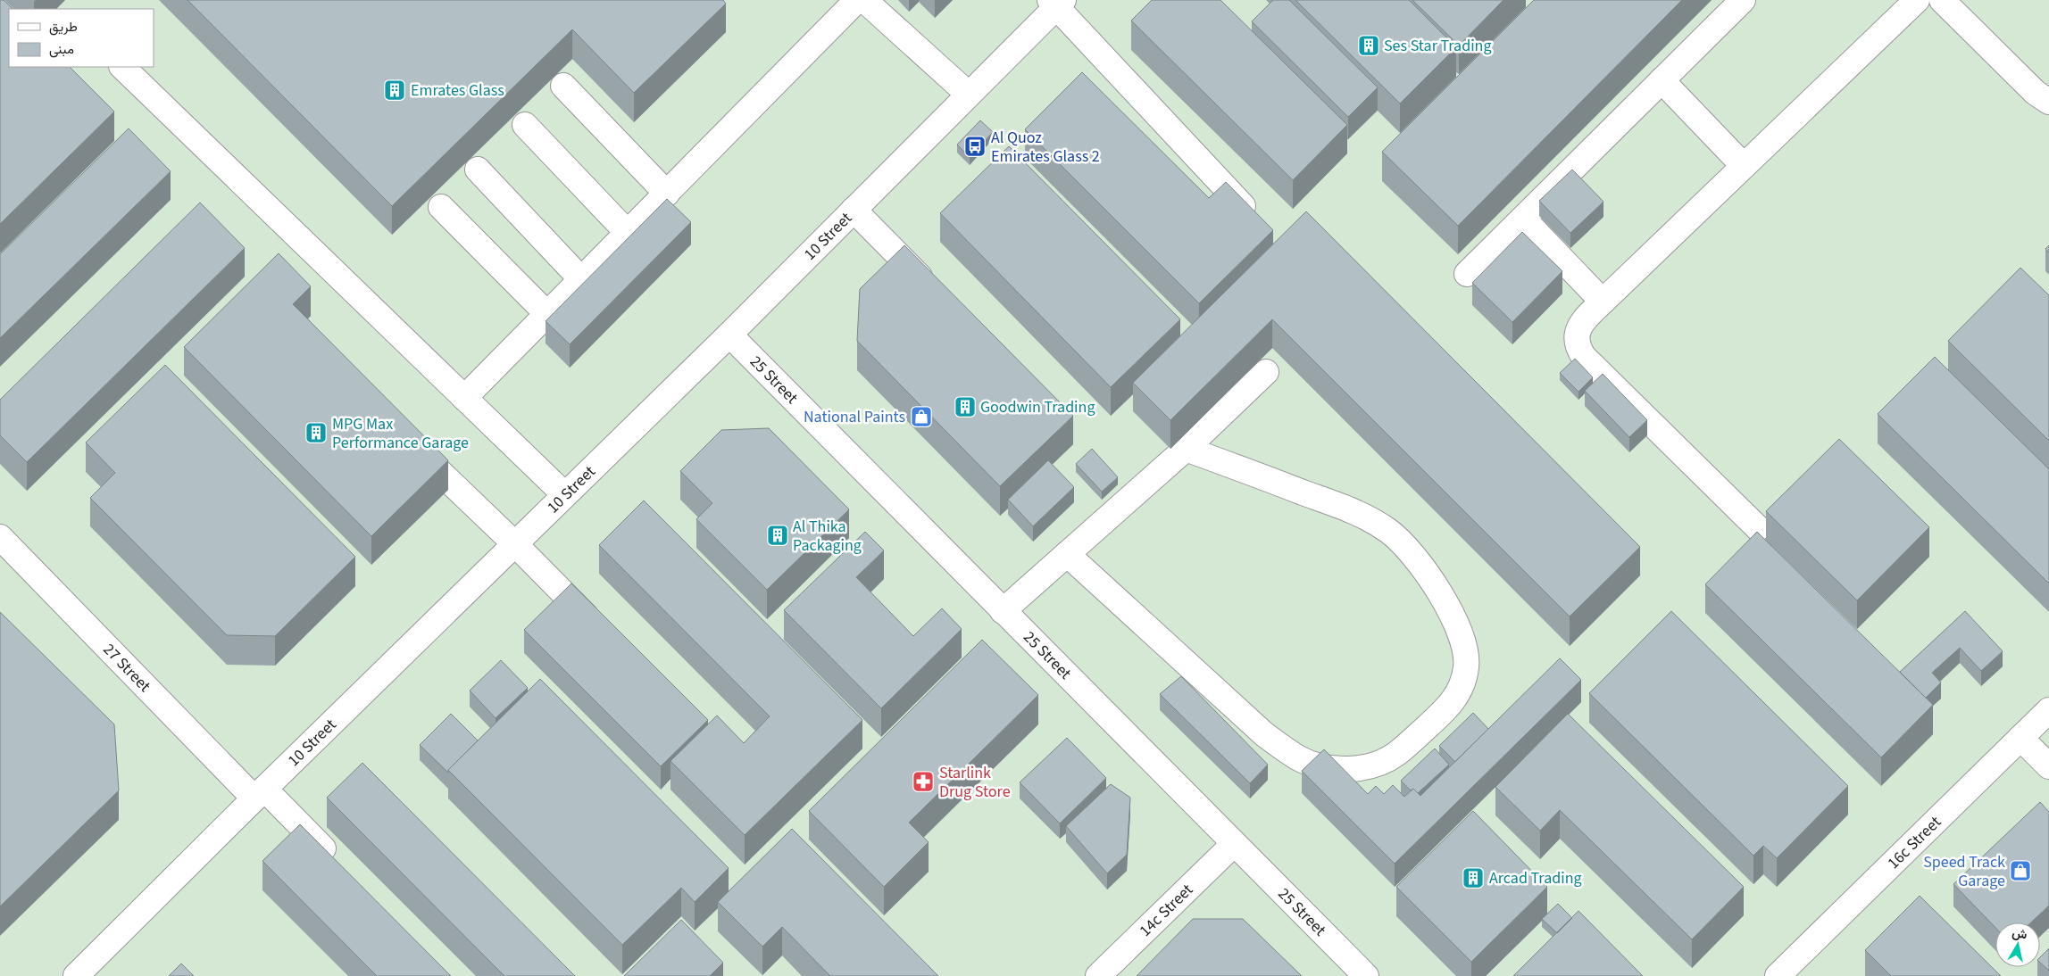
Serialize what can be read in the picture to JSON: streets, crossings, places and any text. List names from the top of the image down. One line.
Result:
{"streets":{"street":["10 Street","25 Street","27 Street","16c Street","14c Street"]},"crossings":[["10 Street","25 Street"],["10 Street","27 Street"],["25 Street","14c Street"]],"places":{"building":["Ses Star Trading","Emrates Glass","Goodwin Trading","MPG Max Performance Garage","Al Thika Packaging","Arcad Trading"],"bus stop":["Al Quoz Emirates Glass 2"],"shop":["National Paints","Speed Track Garage"],"pharmacy":["Starlink Drug Store"]},"legend":["طريق","مبنى"],"north":"top"}
